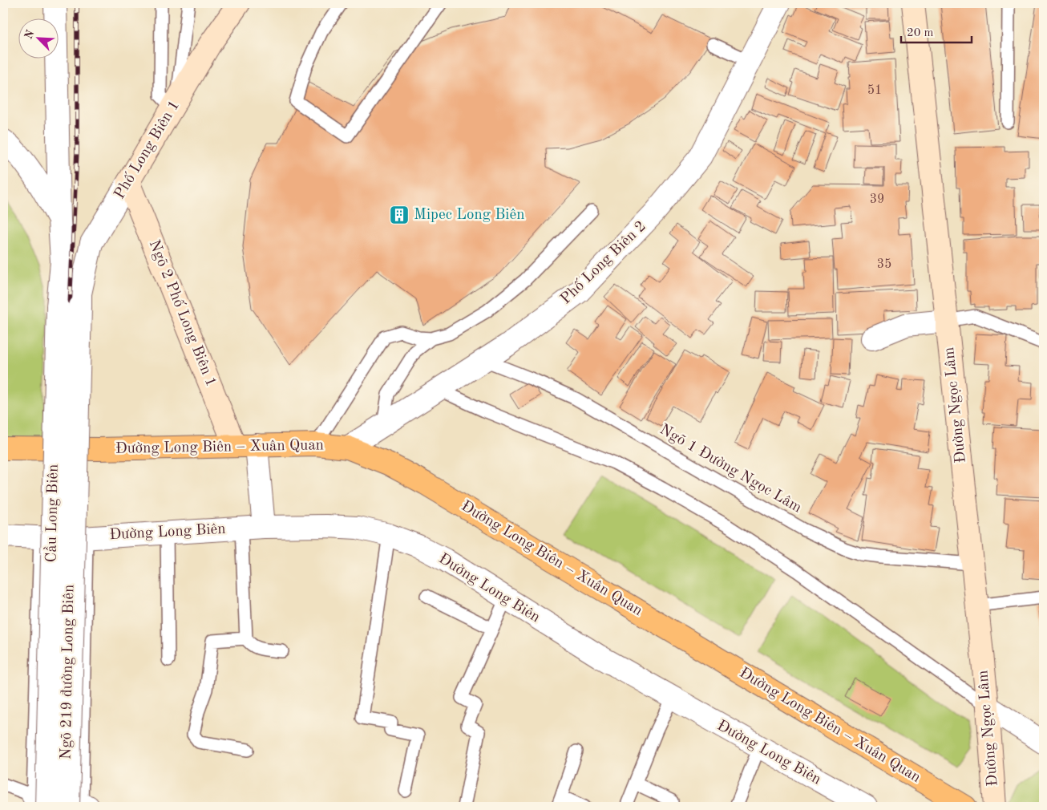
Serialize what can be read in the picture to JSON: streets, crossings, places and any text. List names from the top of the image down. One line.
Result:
{"streets":{"main road":["Phố Long Biên 1","Ngõ 2 Phố Long Biên 1","Đường Ngọc Lâm","Đường Long Biên – Xuân Quan"],"street":["Phố Long Biên 2","Cầu Long Biên","Đường Long Biên"],"lane":["Ngõ 1 Đường Ngọc Lâm","Ngõ 219 đường Long Biên"]},"crossings":[["Phố Long Biên 1","Ngõ 2 Phố Long Biên 1"],["Phố Long Biên 1","Cầu Long Biên"],["Phố Long Biên 2","Đường Long Biên – Xuân Quan"],["Phố Long Biên 2","Ngõ 1 Đường Ngọc Lâm"],["Ngõ 2 Phố Long Biên 1","Đường Long Biên – Xuân Quan"],["Đường Ngọc Lâm","Ngõ 1 Đường Ngọc Lâm"],["Cầu Long Biên","Ngõ 219 đường Long Biên"],["Đường Long Biên","Ngõ 219 đường Long Biên"]],"places":{"building":["Mipec Long Biên"]},"house_numbers":["51","39","35"],"scale_bar":"20 m","north":"top left"}
